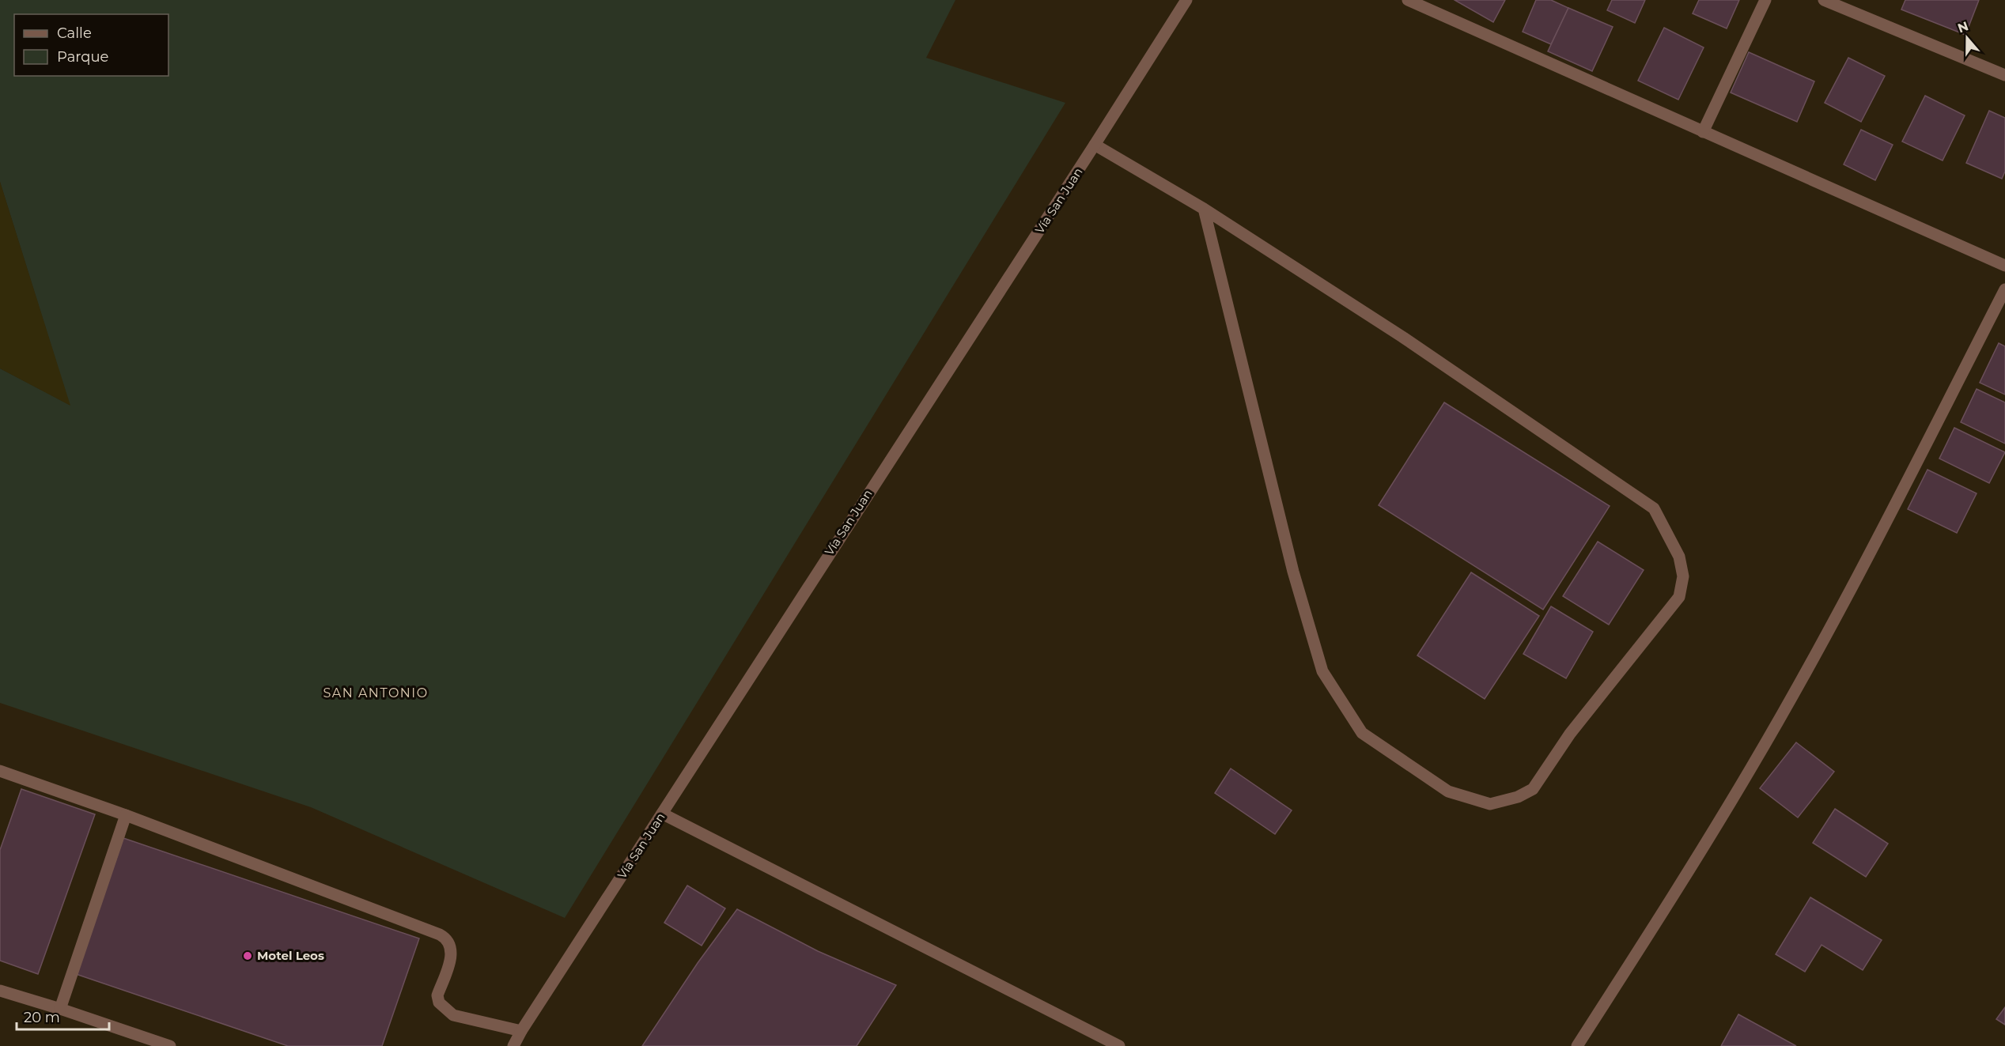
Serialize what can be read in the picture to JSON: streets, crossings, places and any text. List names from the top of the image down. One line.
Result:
{"streets":{"street":["Vía San Juan"]},"districts":["SAN ANTONIO"],"places":["Motel Leos"],"legend":["Calle","Parque"],"scale_bar":"20 m","north":"top"}
